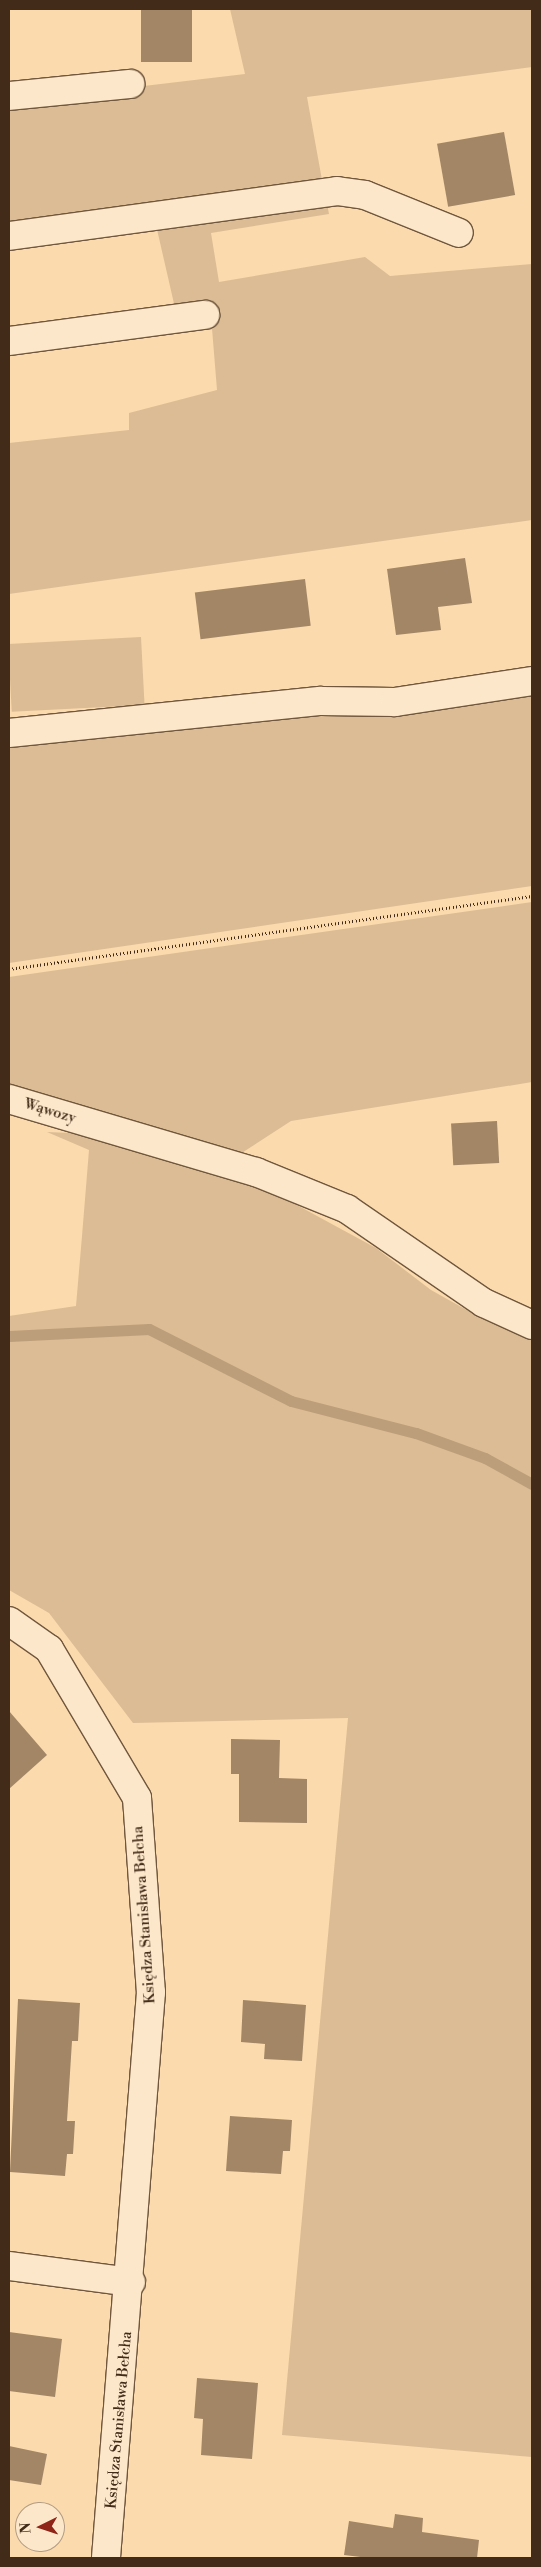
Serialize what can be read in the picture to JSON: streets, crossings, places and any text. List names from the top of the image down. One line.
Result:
{"streets":{"street":["Wąwozy","Księdza Stanisława Bełcha"]},"north":"left"}
